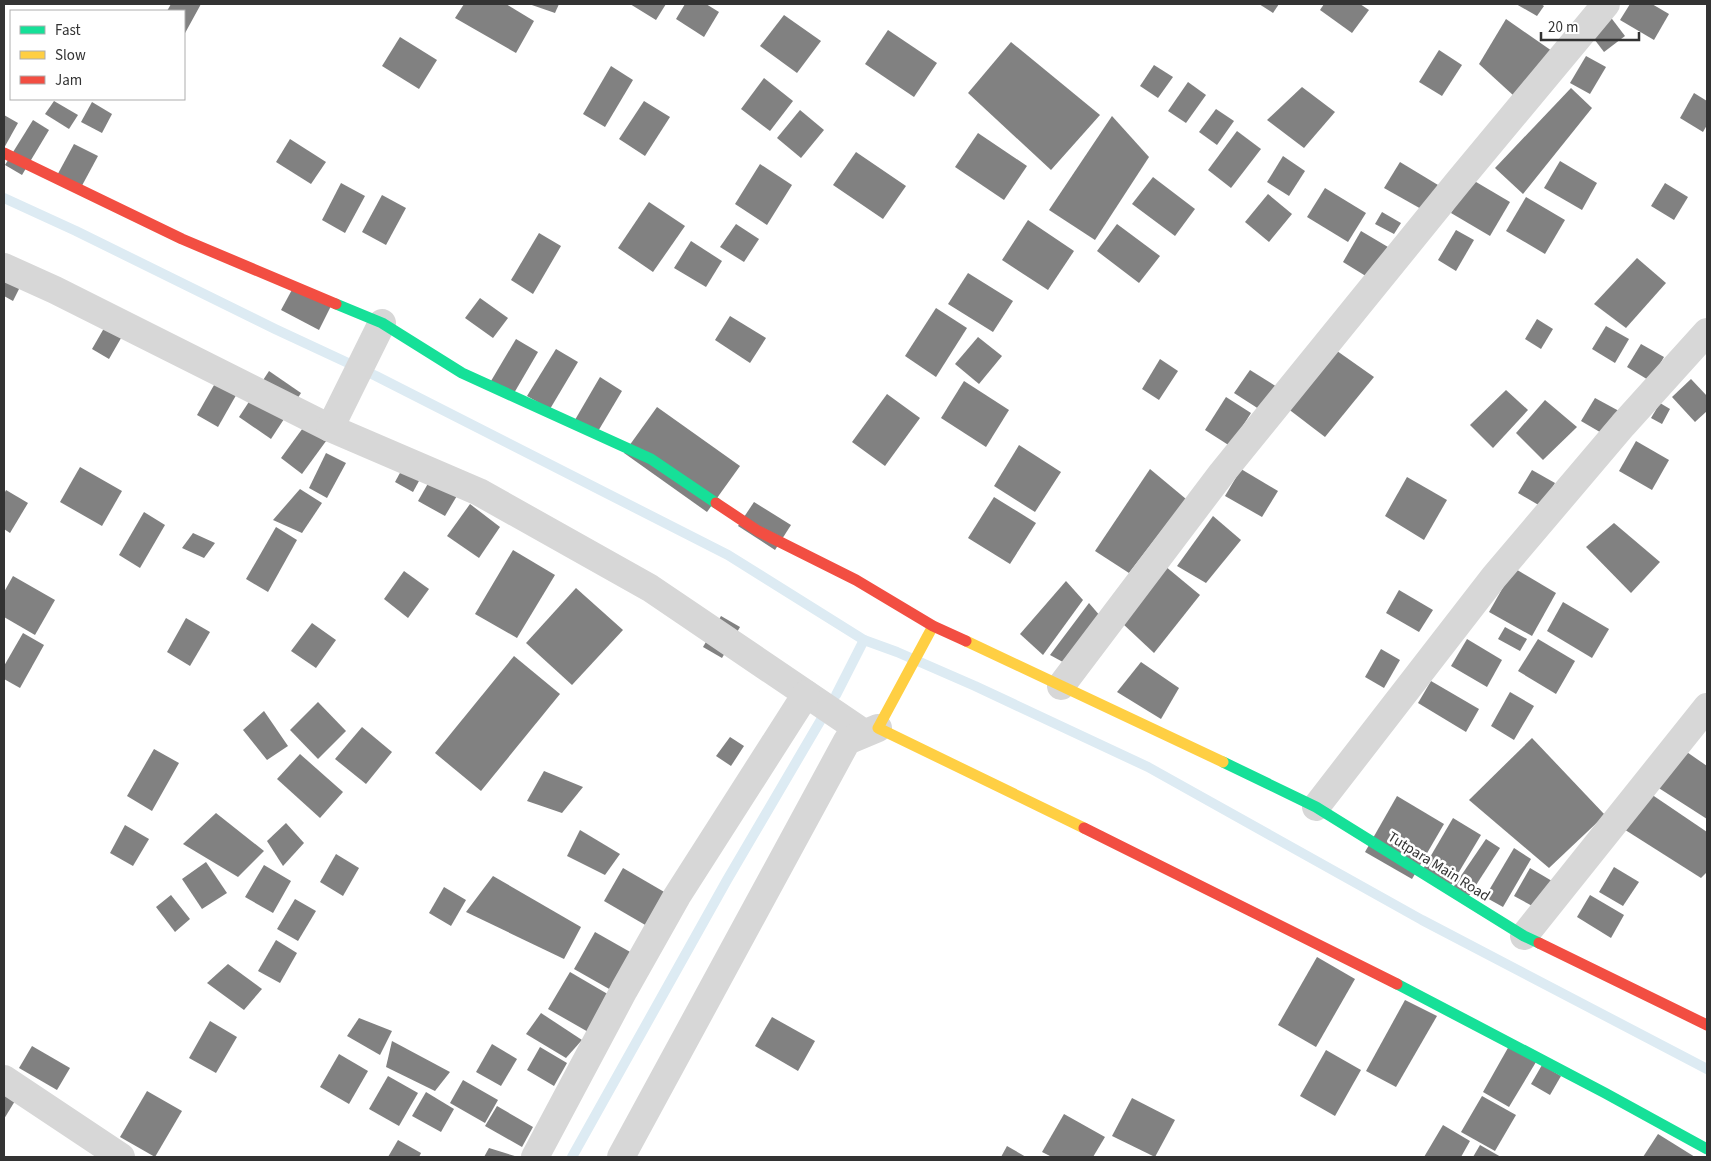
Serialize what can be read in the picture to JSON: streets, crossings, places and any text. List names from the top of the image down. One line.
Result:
{"streets":{"street":["Tutpara Main Road"]},"legend":["Fast","Slow","Jam"],"scale_bar":"20 m"}
